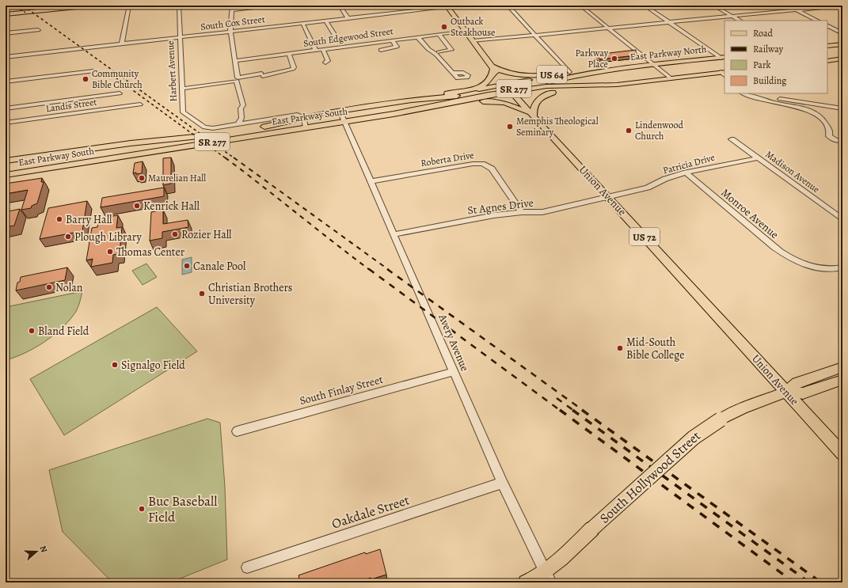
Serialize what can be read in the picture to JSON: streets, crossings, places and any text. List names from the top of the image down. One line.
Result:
{"streets":{"main road":["East Parkway North","US 64","SR 277","East Parkway South","Union Avenue","US 72","South Hollywood Street"],"street":["South Cox Street","South Edgewood Street","Harbert Avenue","Landis Street","Roberta Drive","Patricia Drive","Madison Avenue","St Agnes Drive","Monroe Avenue","Avery Avenue","South Finlay Street","Oakdale Street"]},"crossings":[["South Cox Street","Harbert Avenue"],["South Cox Street","Union Avenue"],["South Edgewood Street","Union Avenue"],["East Parkway North","US 64"],["East Parkway North","East Parkway South"],["Harbert Avenue","East Parkway South"],["US 64","East Parkway South"],["US 64","Union Avenue"],["East Parkway South","Avery Avenue"],["Roberta Drive","St Agnes Drive"],["Roberta Drive","Avery Avenue"],["Patricia Drive","Madison Avenue"],["Patricia Drive","Union Avenue"],["Patricia Drive","St Agnes Drive"],["Patricia Drive","Monroe Avenue"],["Union Avenue","St Agnes Drive"],["Union Avenue","South Hollywood Street"],["St Agnes Drive","Avery Avenue"],["Avery Avenue","South Finlay Street"],["Avery Avenue","South Hollywood Street"],["Avery Avenue","Oakdale Street"]],"places":["Outback Steakhouse","Parkway Place","Community Bible Church","Memphis Theological Seminary","Lindenwood Church","Maurelian Hall","Kenrick Hall","Barry Hall","Rozier Hall","Plough Library","Thomas Center","Canale Pool","Nolan","Christian Brothers University","Bland Field","Mid-South Bible College","Signalgo Field","Buc Baseball Field"],"legend":["Road","Railway","Park","Building"],"north":"right"}
